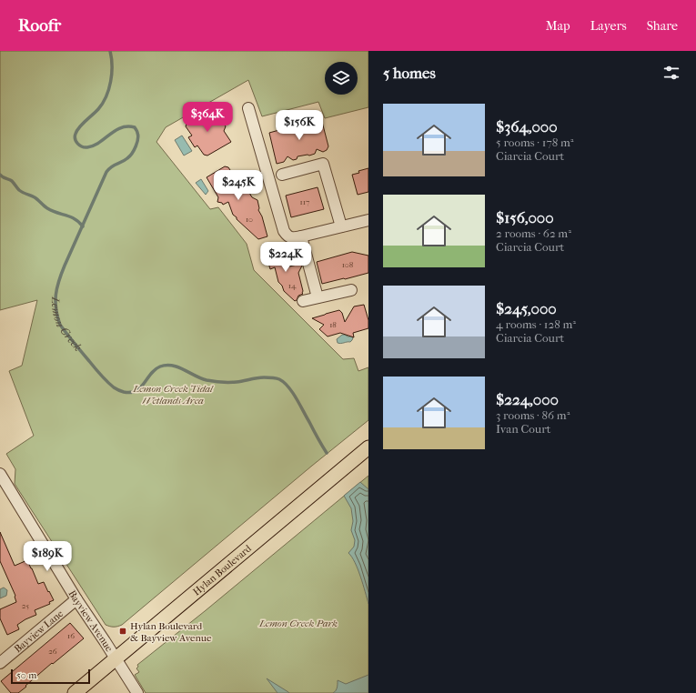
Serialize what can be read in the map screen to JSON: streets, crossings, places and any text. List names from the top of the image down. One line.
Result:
{"streets":{"main road":["Hylan Boulevard"],"street":["Bayview Avenue","Bayview Lane"]},"crossings":[["Hylan Boulevard","Bayview Avenue"],["Bayview Avenue","Bayview Lane"]],"water":["Lemon Creek"],"parks":["Lemon Creek Tidal Wetlands Area","Lemon Creek Park"],"places":{"transit":["Hylan Boulevard & Bayview Avenue"]},"house_numbers":["117","10","108","14","18","25","16","26"],"scale_bar":"50 m","page":{"header":"Roofr","nav":["Map","Layers","Share"],"heading":"5 homes","list":[{"name":"$364,000","note":"5 rooms · 178 m² · Ciarcia Court"},{"name":"$156,000","note":"2 rooms · 62 m² · Ciarcia Court"},{"name":"$245,000","note":"4 rooms · 128 m² · Ciarcia Court"},{"name":"$224,000","note":"3 rooms · 86 m² · Ivan Court"}],"price":["$364K","$156K","$245K","$224K","$189K"],"scale":"50 m"}}
